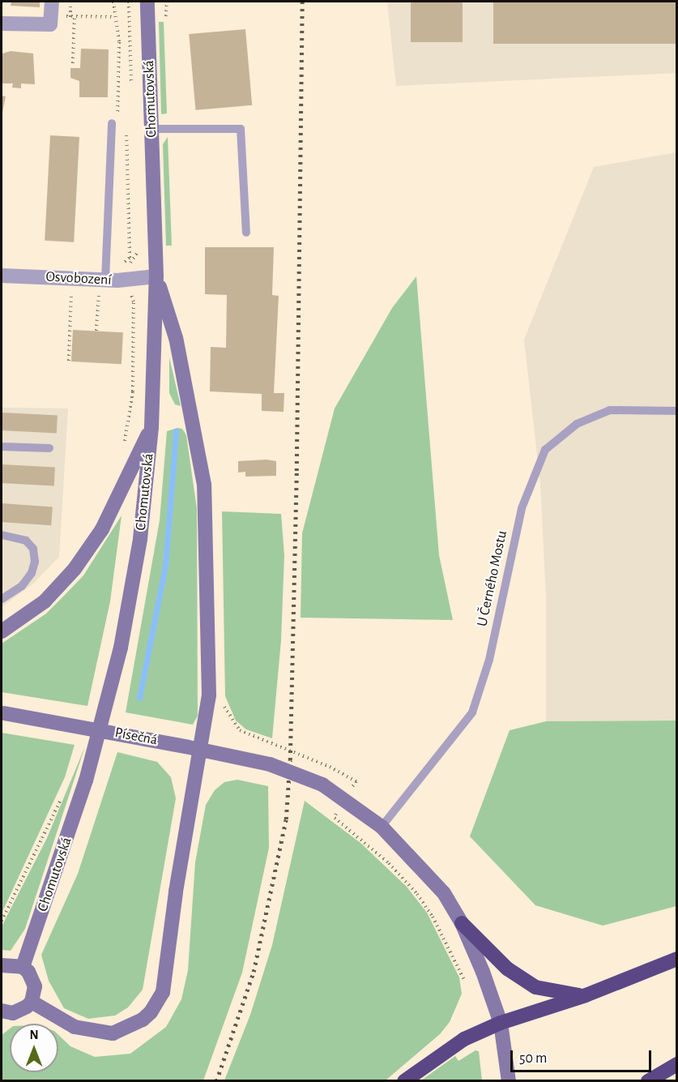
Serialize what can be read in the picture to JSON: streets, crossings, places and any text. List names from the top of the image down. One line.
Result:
{"streets":{"street":["Chomutovská","Osvobození","Písečná"],"lane":["U Černého Mostu"]},"crossings":[["Chomutovská","Osvobození"],["U Černého Mostu","Písečná"]],"scale_bar":"50 m","north":"top"}
